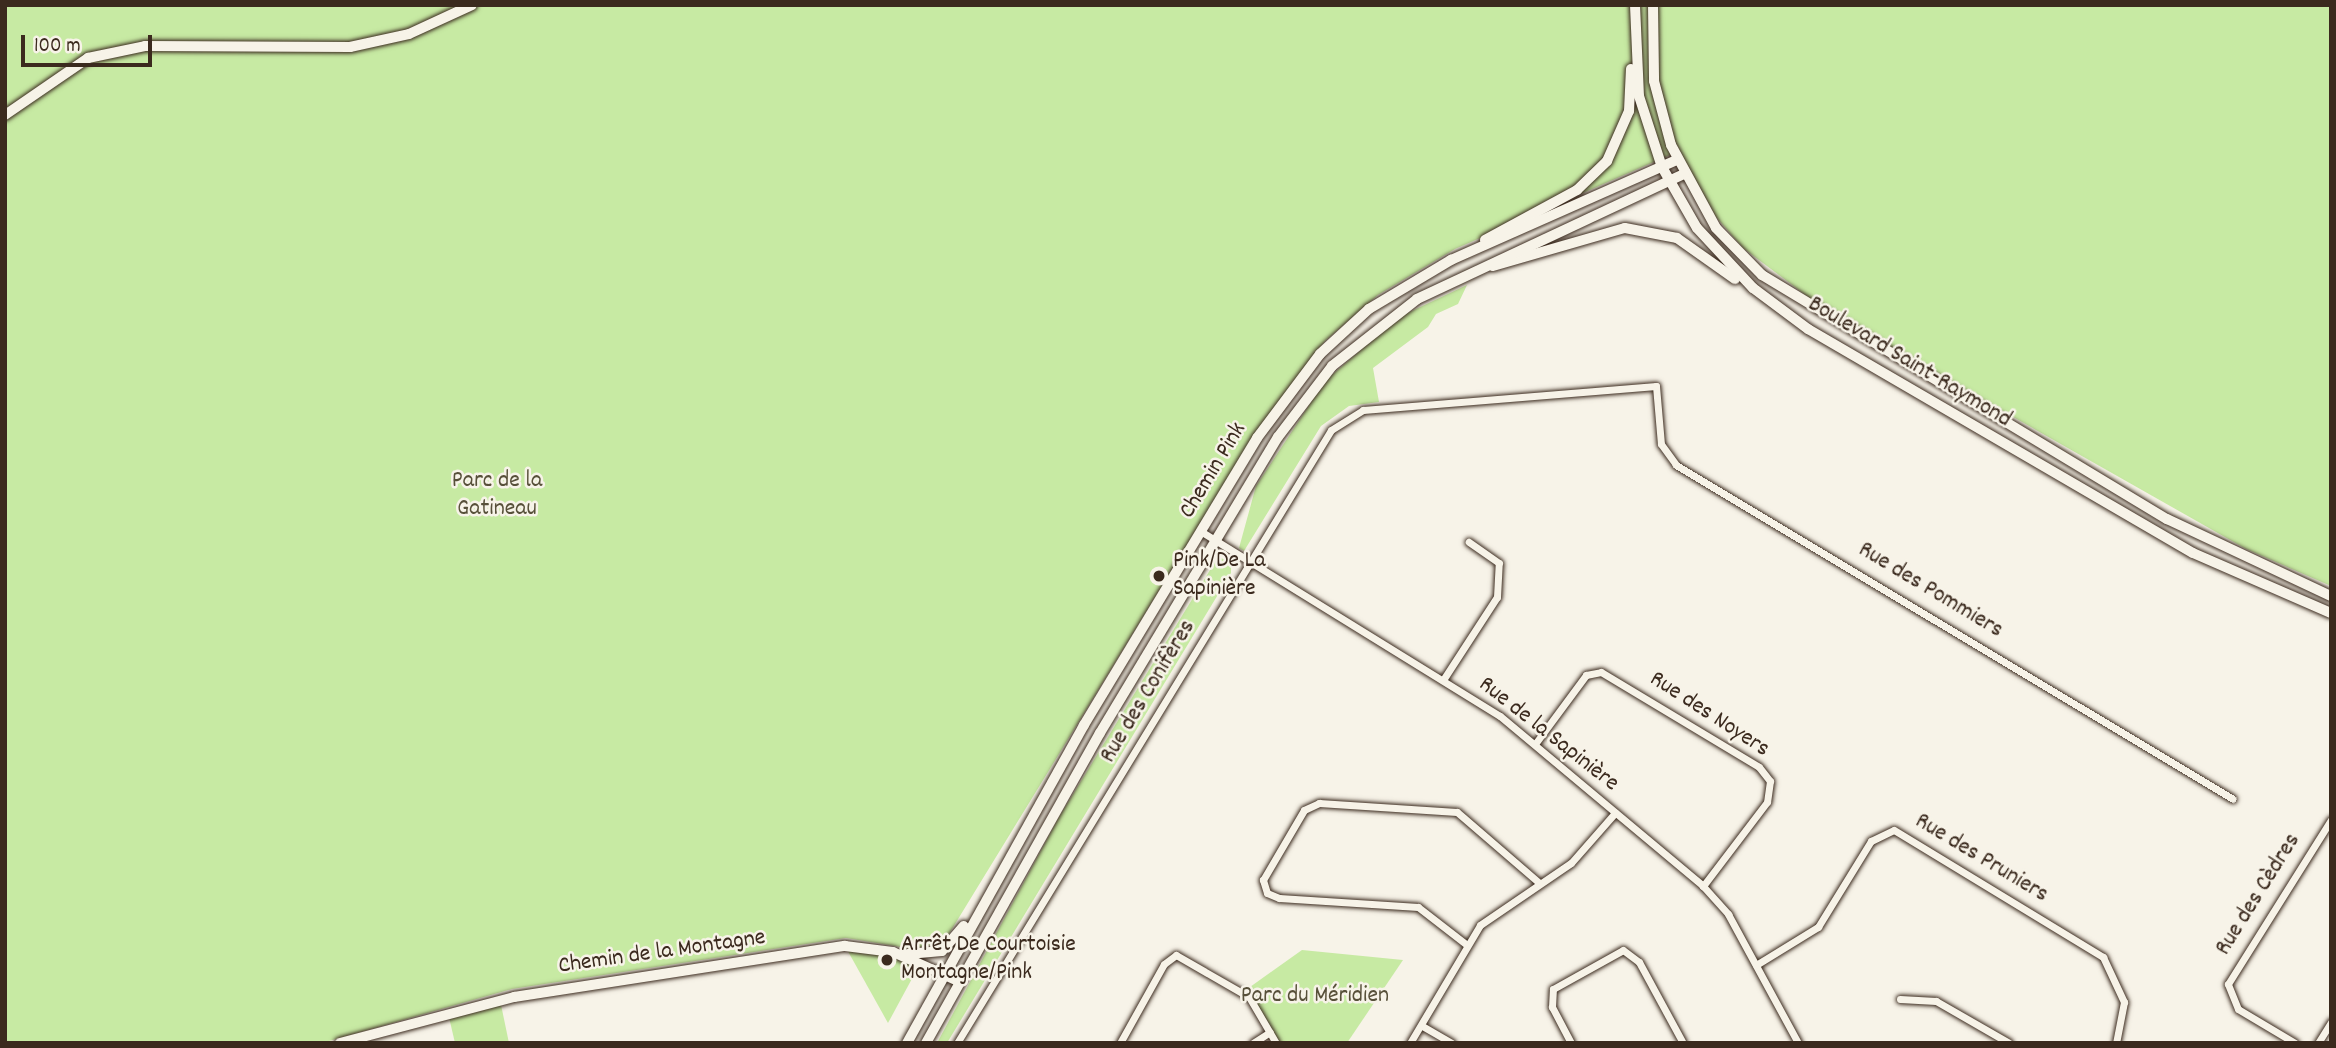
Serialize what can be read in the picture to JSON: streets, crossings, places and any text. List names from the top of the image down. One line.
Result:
{"streets":{"main road":["Boulevard Saint-Raymond","Chemin Pink","Chemin de la Montagne"],"street":["Rue des Pommiers","Rue des Conifères","Rue des Noyers","Rue de la Sapinière","Rue des Pruniers","Rue des Cèdres"]},"crossings":[["Boulevard Saint-Raymond","Chemin Pink"],["Chemin Pink","Rue de la Sapinière"],["Chemin Pink","Chemin de la Montagne"],["Rue des Pommiers","Rue des Conifères"],["Rue des Conifères","Rue de la Sapinière"],["Rue des Noyers","Rue de la Sapinière"],["Rue de la Sapinière","Rue des Pruniers"]],"parks":["Parc de la Gatineau","Parc du Méridien"],"places":["Pink/De La Sapinière","Arrêt De Courtoisie Montagne/Pink"],"scale_bar":"100 m"}
